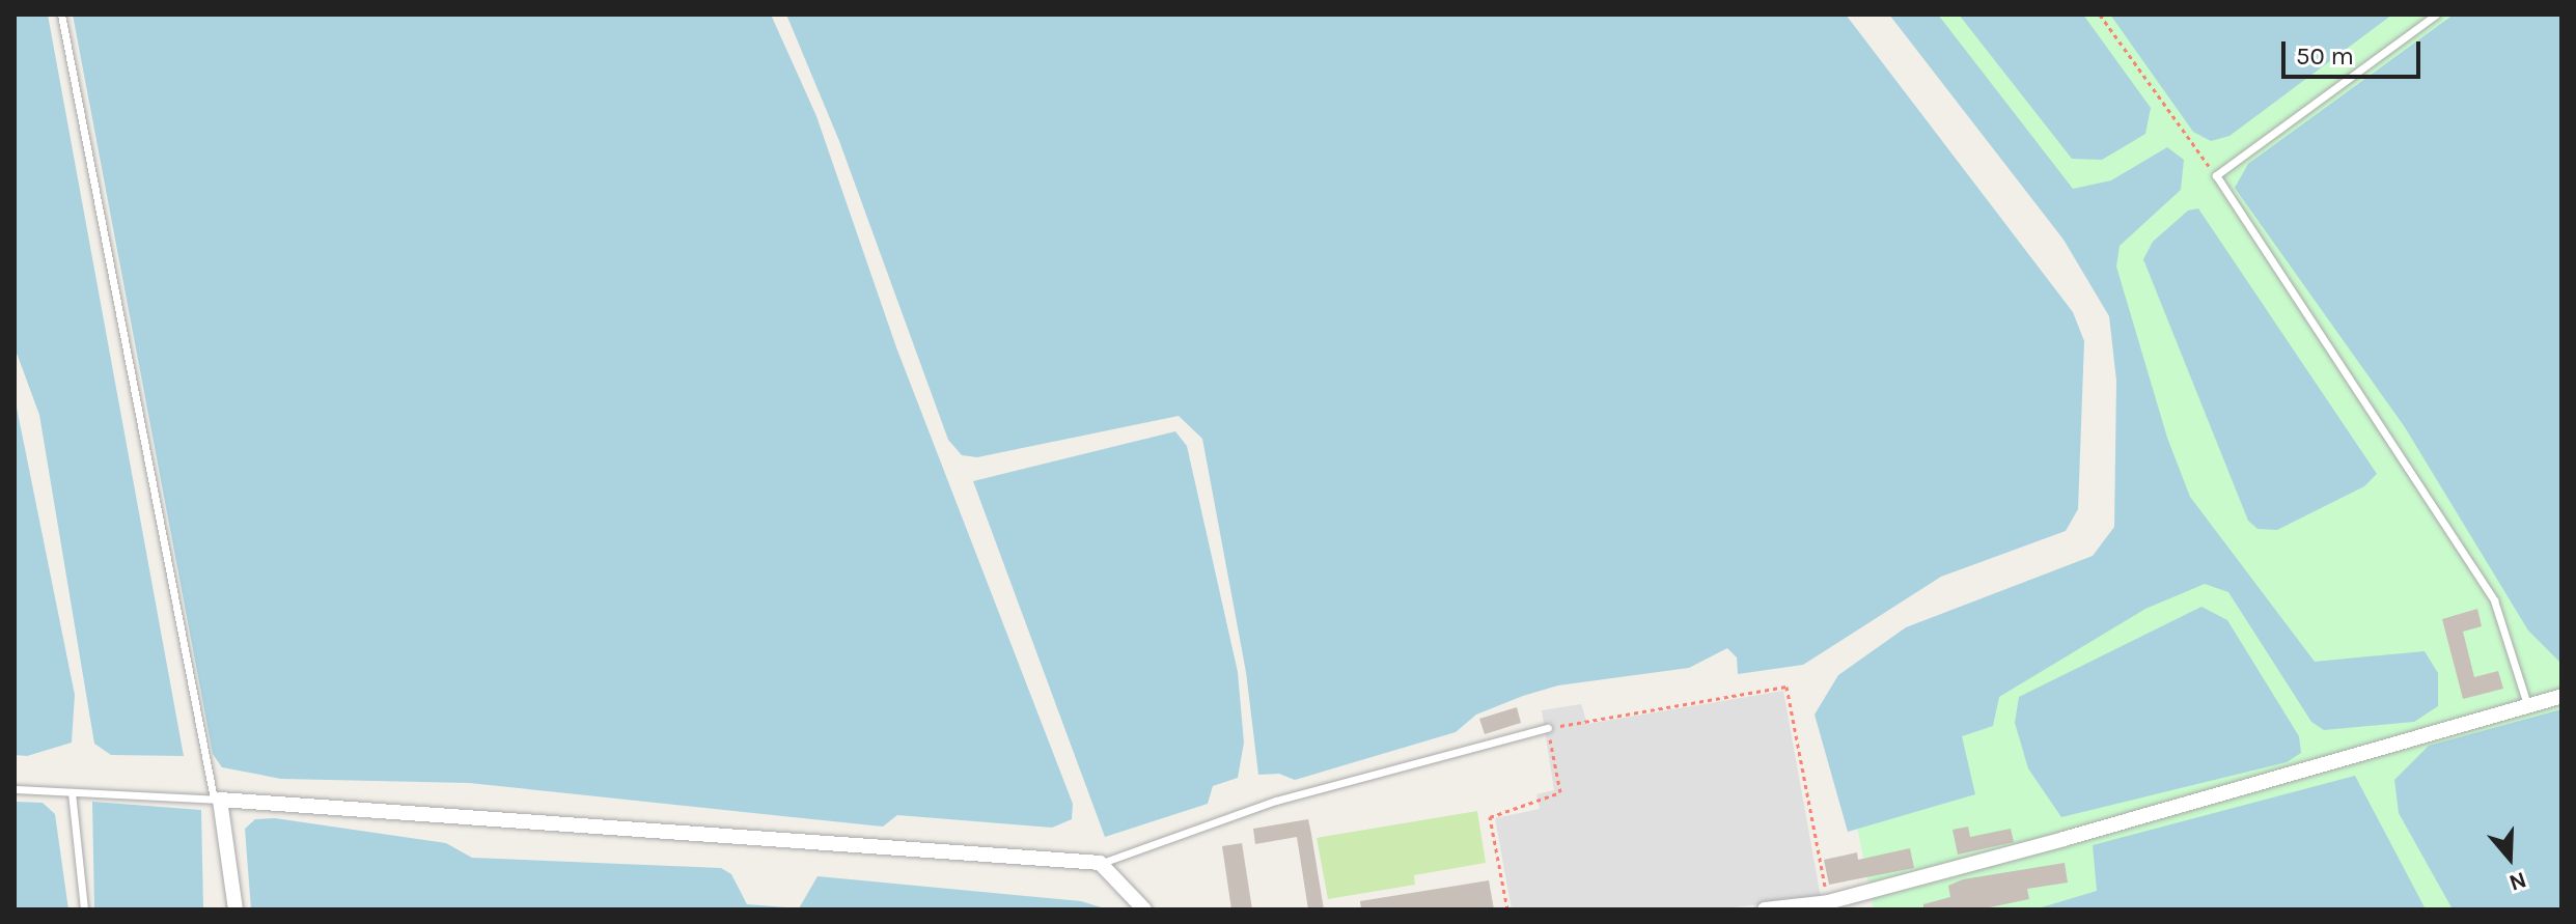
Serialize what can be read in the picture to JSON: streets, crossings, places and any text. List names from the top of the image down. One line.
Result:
{"scale_bar":"50 m","north":"bottom"}
